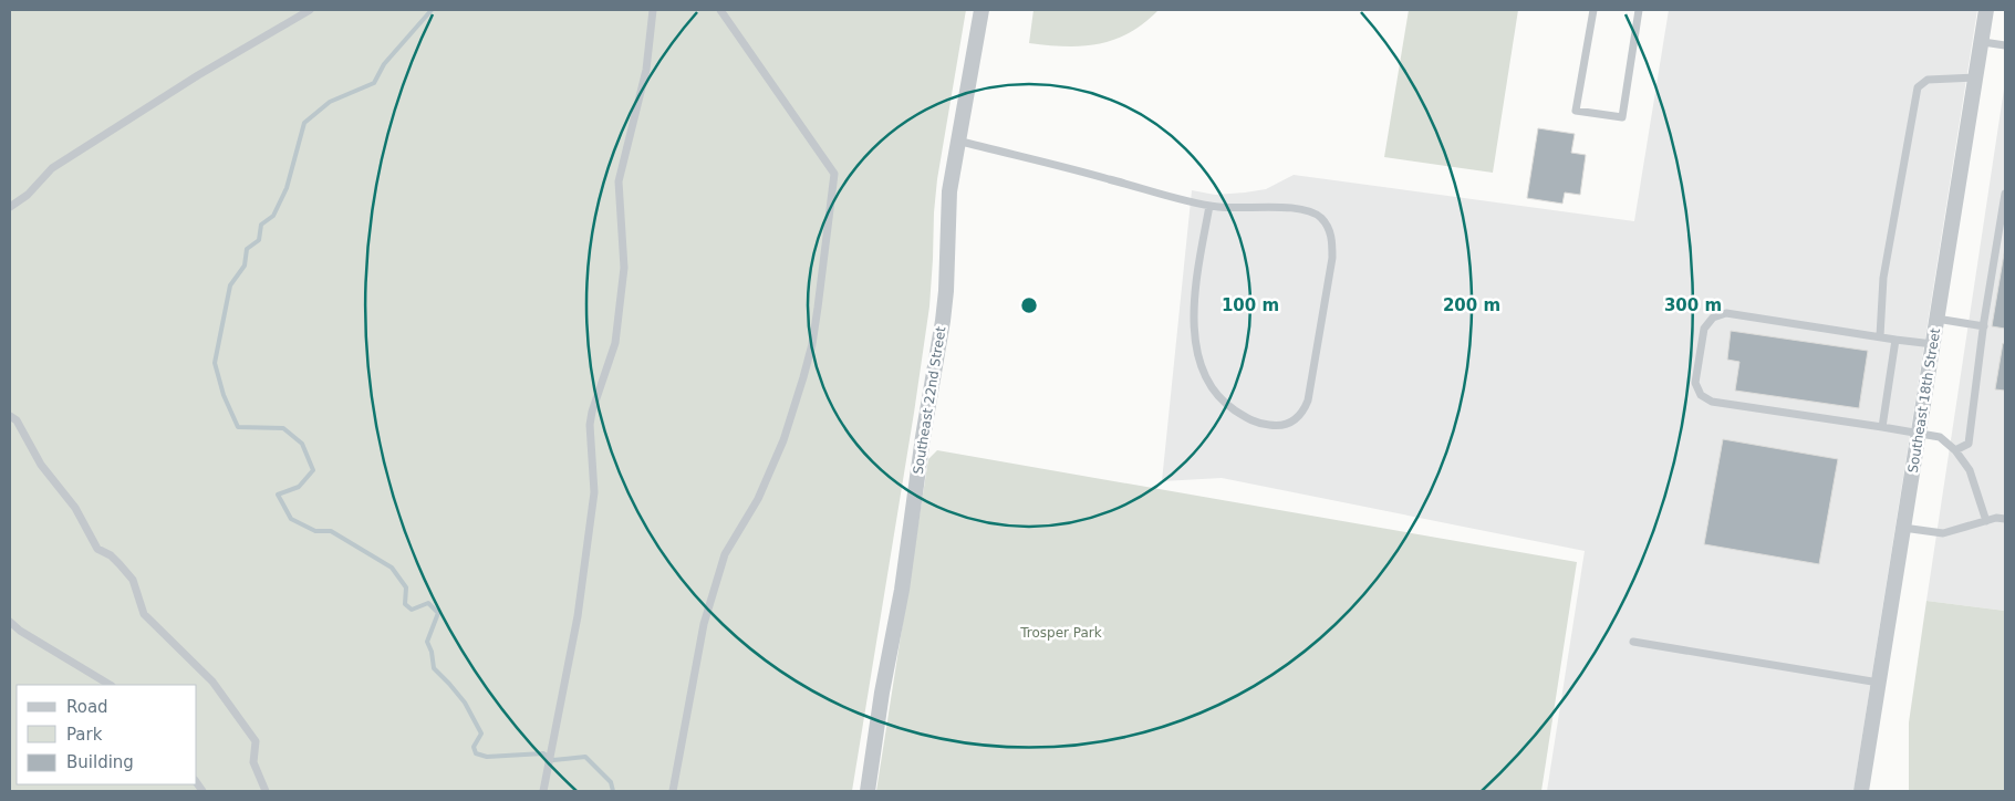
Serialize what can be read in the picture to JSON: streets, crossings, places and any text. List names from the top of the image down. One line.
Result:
{"streets":{"street":["Southeast 22nd Street","Southeast 18th Street"]},"parks":["Trosper Park"],"legend":["Road","Park","Building"],"rings":["100 m","200 m","300 m"]}
